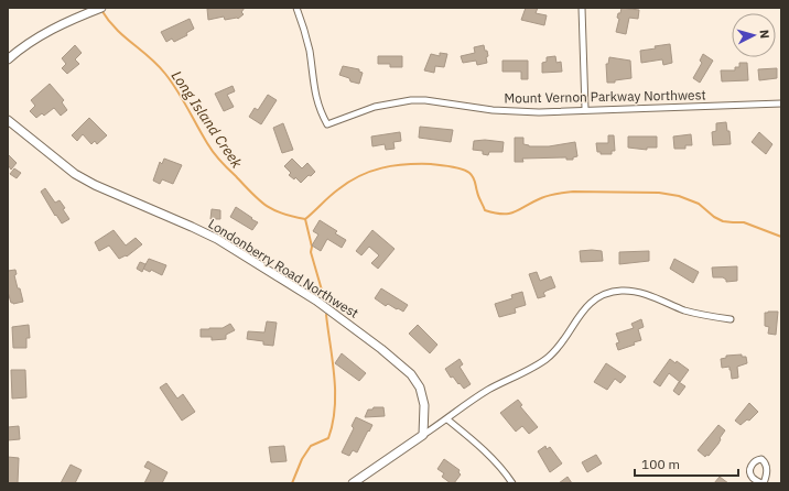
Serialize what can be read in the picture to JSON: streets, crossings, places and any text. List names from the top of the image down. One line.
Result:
{"streets":{"street":["Mount Vernon Parkway Northwest","Londonberry Road Northwest"]},"water":["Long Island Creek"],"scale_bar":"100 m","north":"right"}
